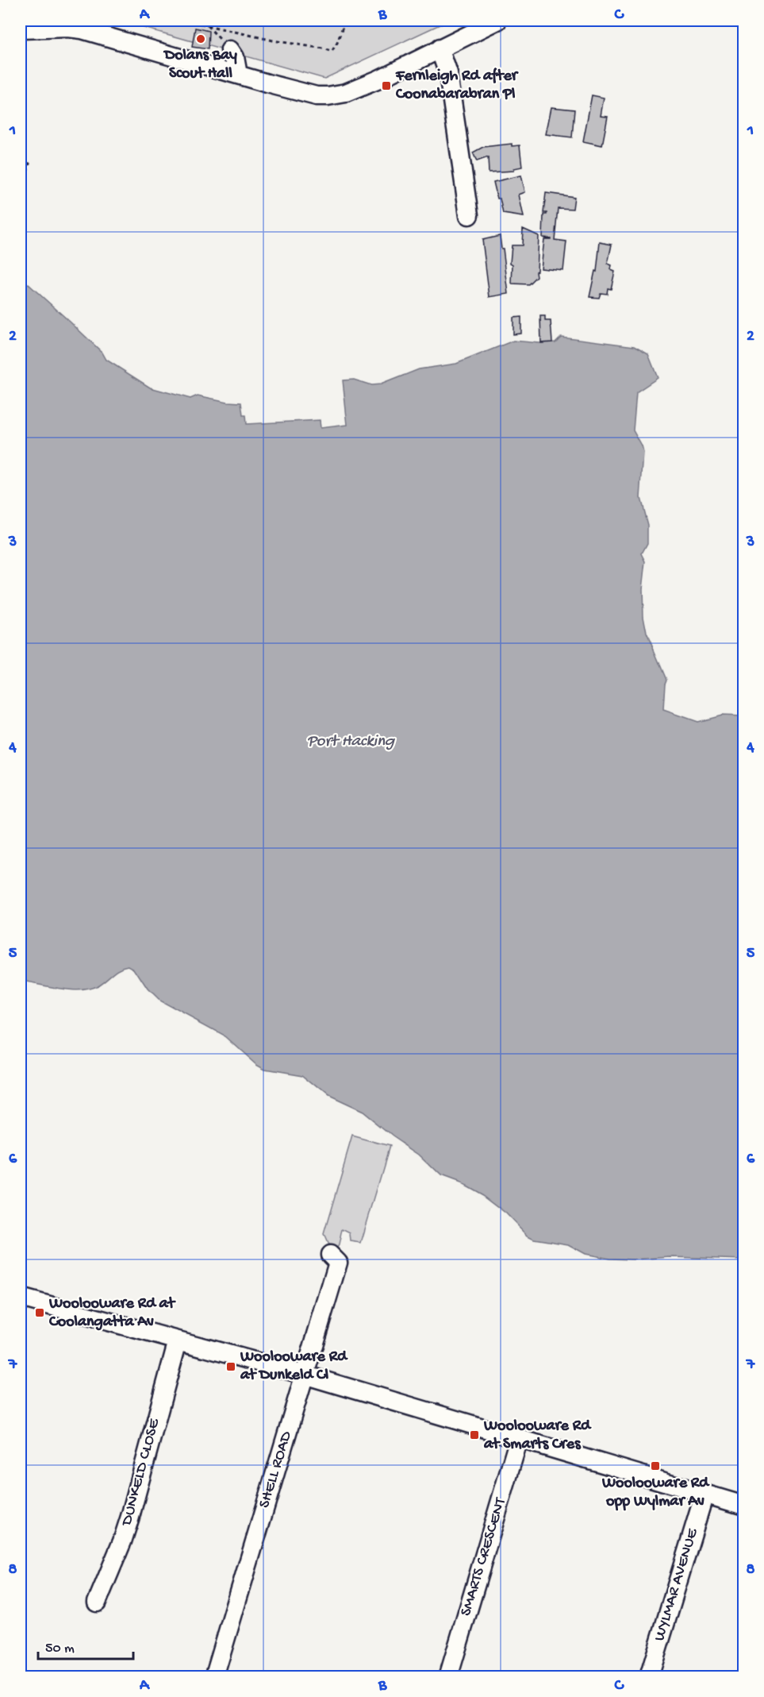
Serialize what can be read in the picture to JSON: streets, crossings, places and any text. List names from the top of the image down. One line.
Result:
{"streets":{"street":["SHELL ROAD","DUNKELD CLOSE","SMARTS CRESCENT","WYLMAR AVENUE"]},"water":["Port Hacking"],"places":{"other":["Dolans Bay Scout Hall"],"transit":["Fernleigh Rd after Coonabarabran Pl","Woolooware Rd at Coolangatta Av","Woolooware Rd at Dunkeld Cl","Woolooware Rd at Smarts Cres","Woolooware Rd opp Wylmar Av"]},"scale_bar":"50 m","grid":{"columns":["A","B","C"],"rows":["1","2","3","4","5","6","7","8"]}}
